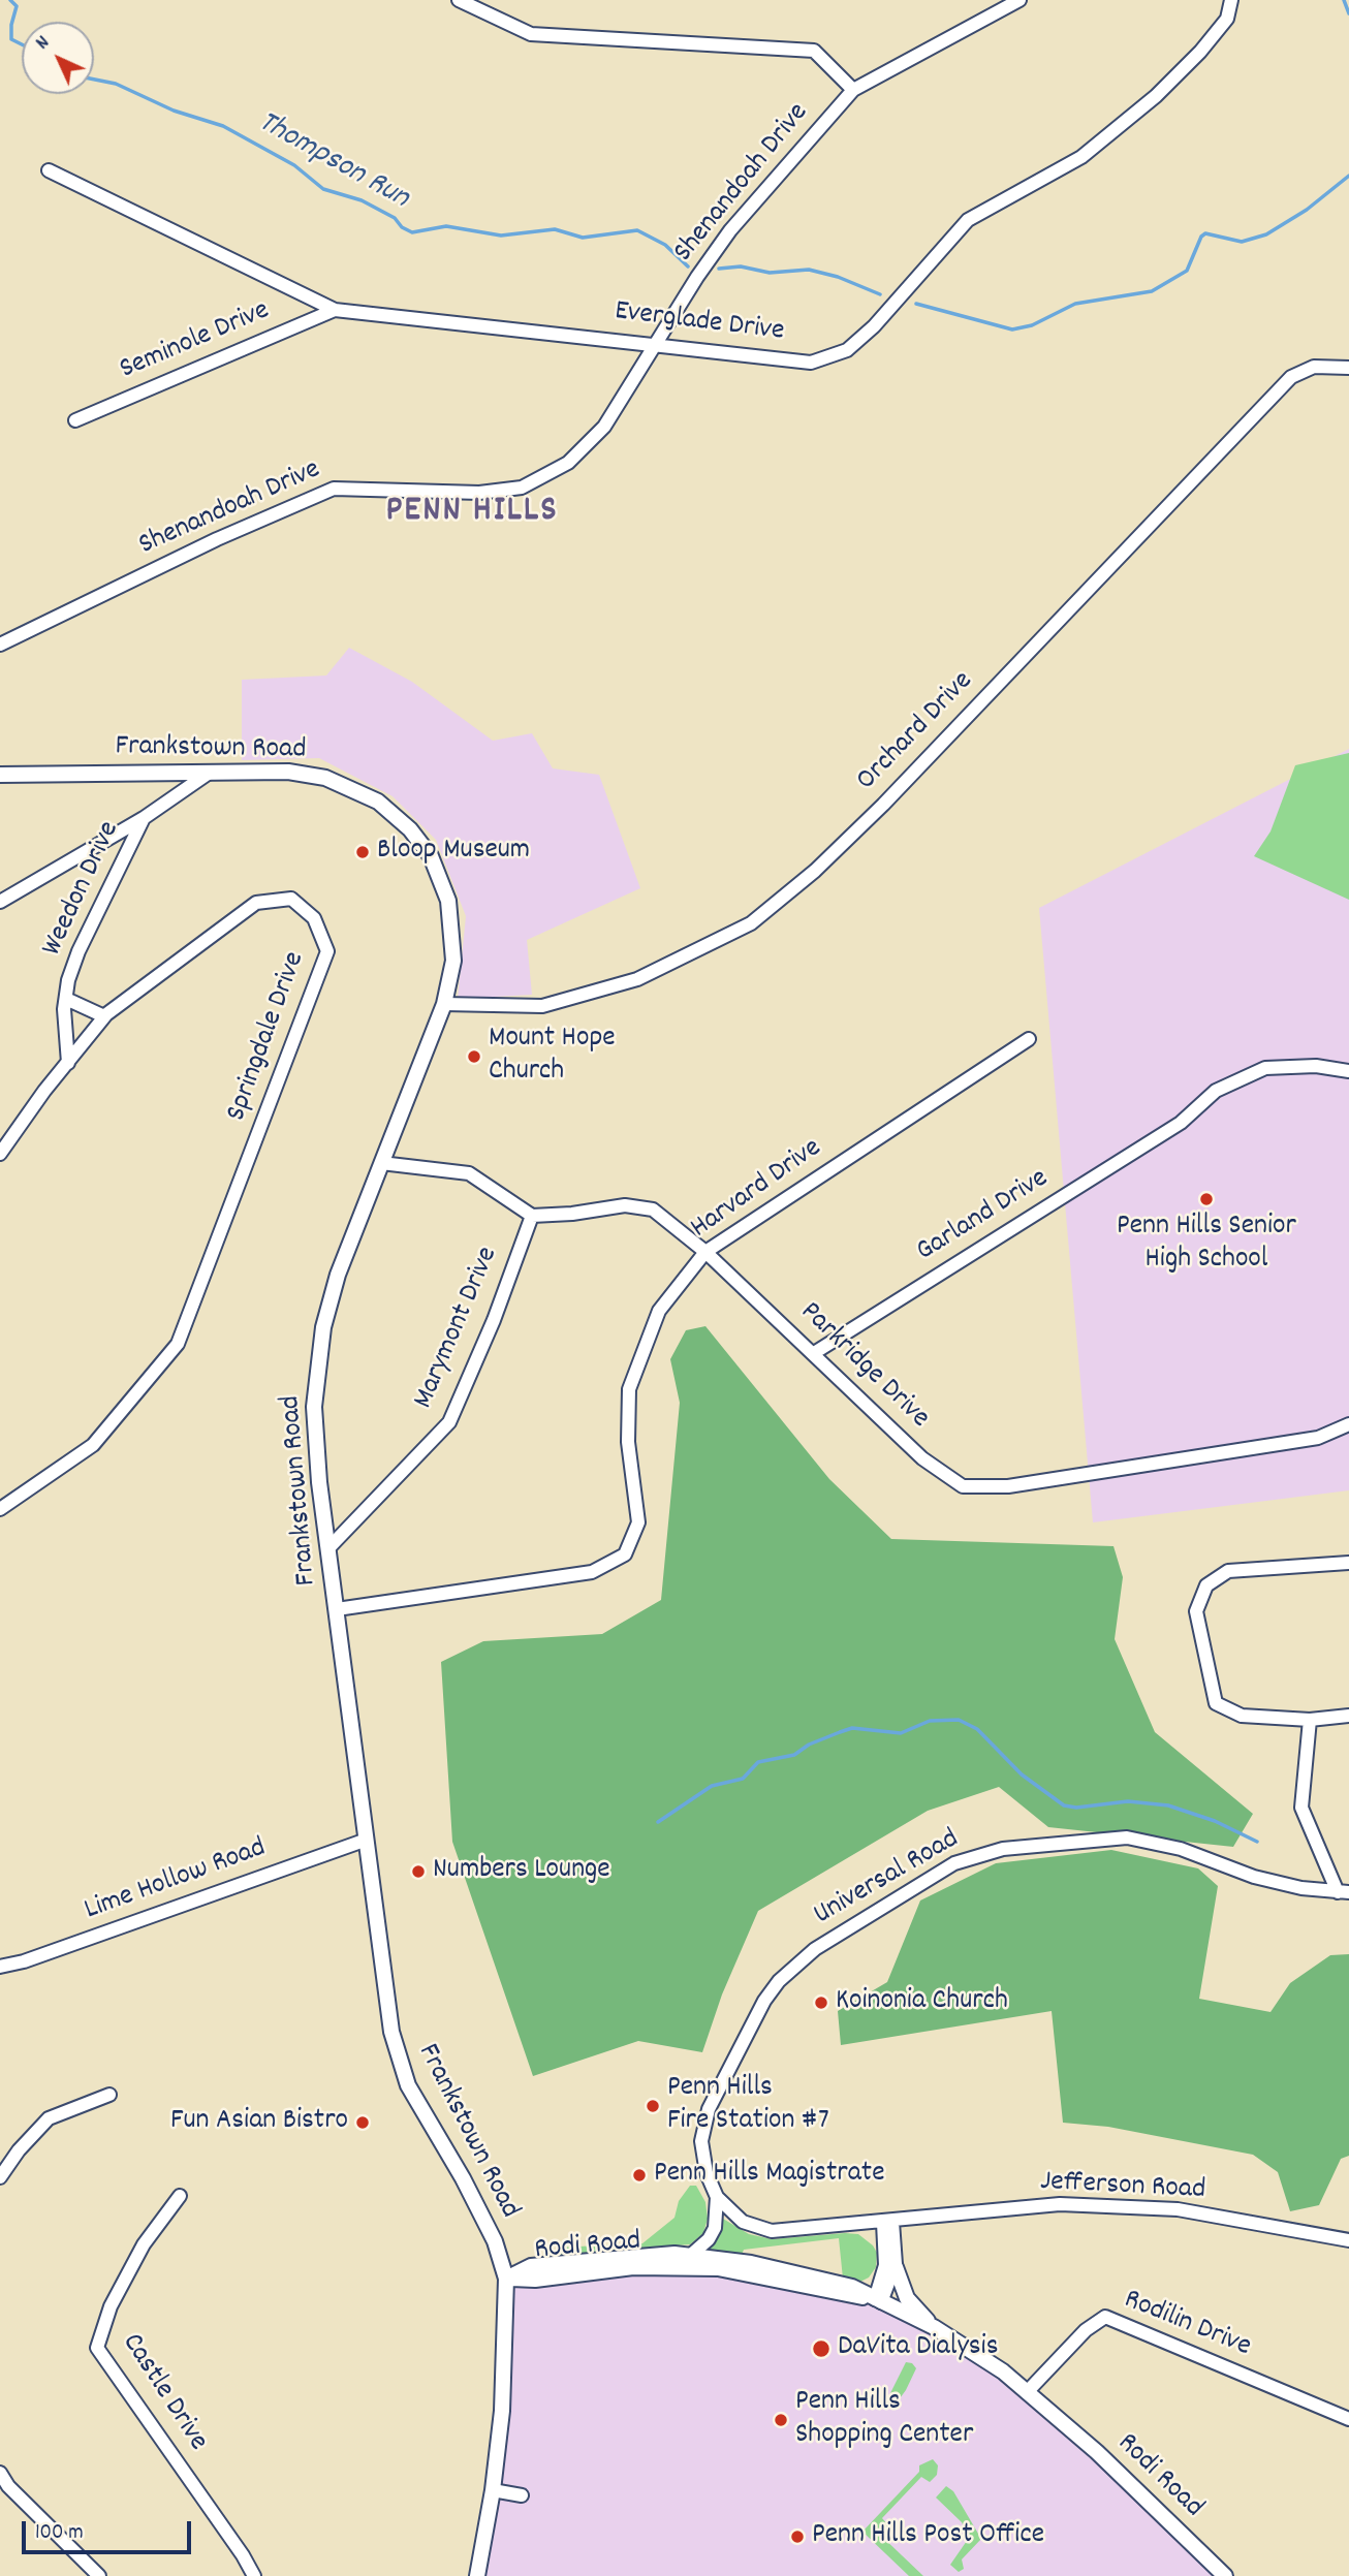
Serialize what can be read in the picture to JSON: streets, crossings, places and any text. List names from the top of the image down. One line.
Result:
{"streets":{"main road":["Frankstown Road","Rodi Road"],"street":["Shenandoah Drive","Everglade Drive","Seminole Drive","Orchard Drive","Weedon Drive","Springdale Drive","Harvard Drive","Garland Drive","Marymont Drive","Parkridge Drive","Universal Road","Lime Hollow Road","Jefferson Road","Rodilin Drive","Castle Drive"]},"crossings":[["Shenandoah Drive","Everglade Drive"],["Everglade Drive","Seminole Drive"],["Orchard Drive","Frankstown Road"],["Frankstown Road","Weedon Drive"],["Frankstown Road","Harvard Drive"],["Frankstown Road","Marymont Drive"],["Frankstown Road","Lime Hollow Road"],["Frankstown Road","Rodi Road"],["Weedon Drive","Springdale Drive"],["Harvard Drive","Parkridge Drive"],["Garland Drive","Parkridge Drive"],["Marymont Drive","Parkridge Drive"],["Universal Road","Jefferson Road"],["Universal Road","Rodi Road"],["Rodi Road","Rodilin Drive"]],"districts":["PENN HILLS"],"water":["Thompson Run"],"places":["Bloop Museum","Mount Hope Church","Penn Hills Senior High School","Numbers Lounge","Koinonia Church","Penn Hills Fire Station #7","Fun Asian Bistro","Penn Hills Magistrate","DaVita Dialysis","Penn Hills Shopping Center","Penn Hills Post Office"],"scale_bar":"100 m","north":"top left"}
